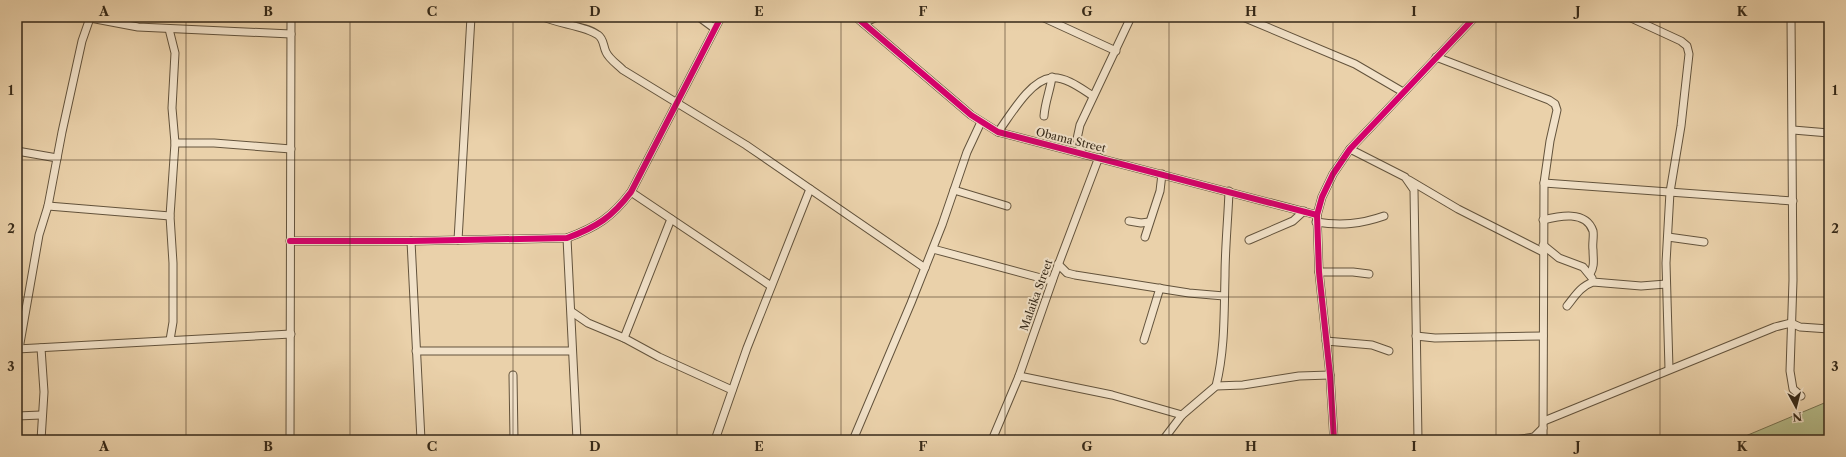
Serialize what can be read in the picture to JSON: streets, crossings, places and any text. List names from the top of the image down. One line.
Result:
{"streets":{"street":["Obama Street","Malaika Street"]},"crossings":[["Obama Street","Malaika Street"]],"north":"bottom","grid":{"columns":["A","B","C","D","E","F","G","H","I","J","K"],"rows":["1","2","3"]}}
